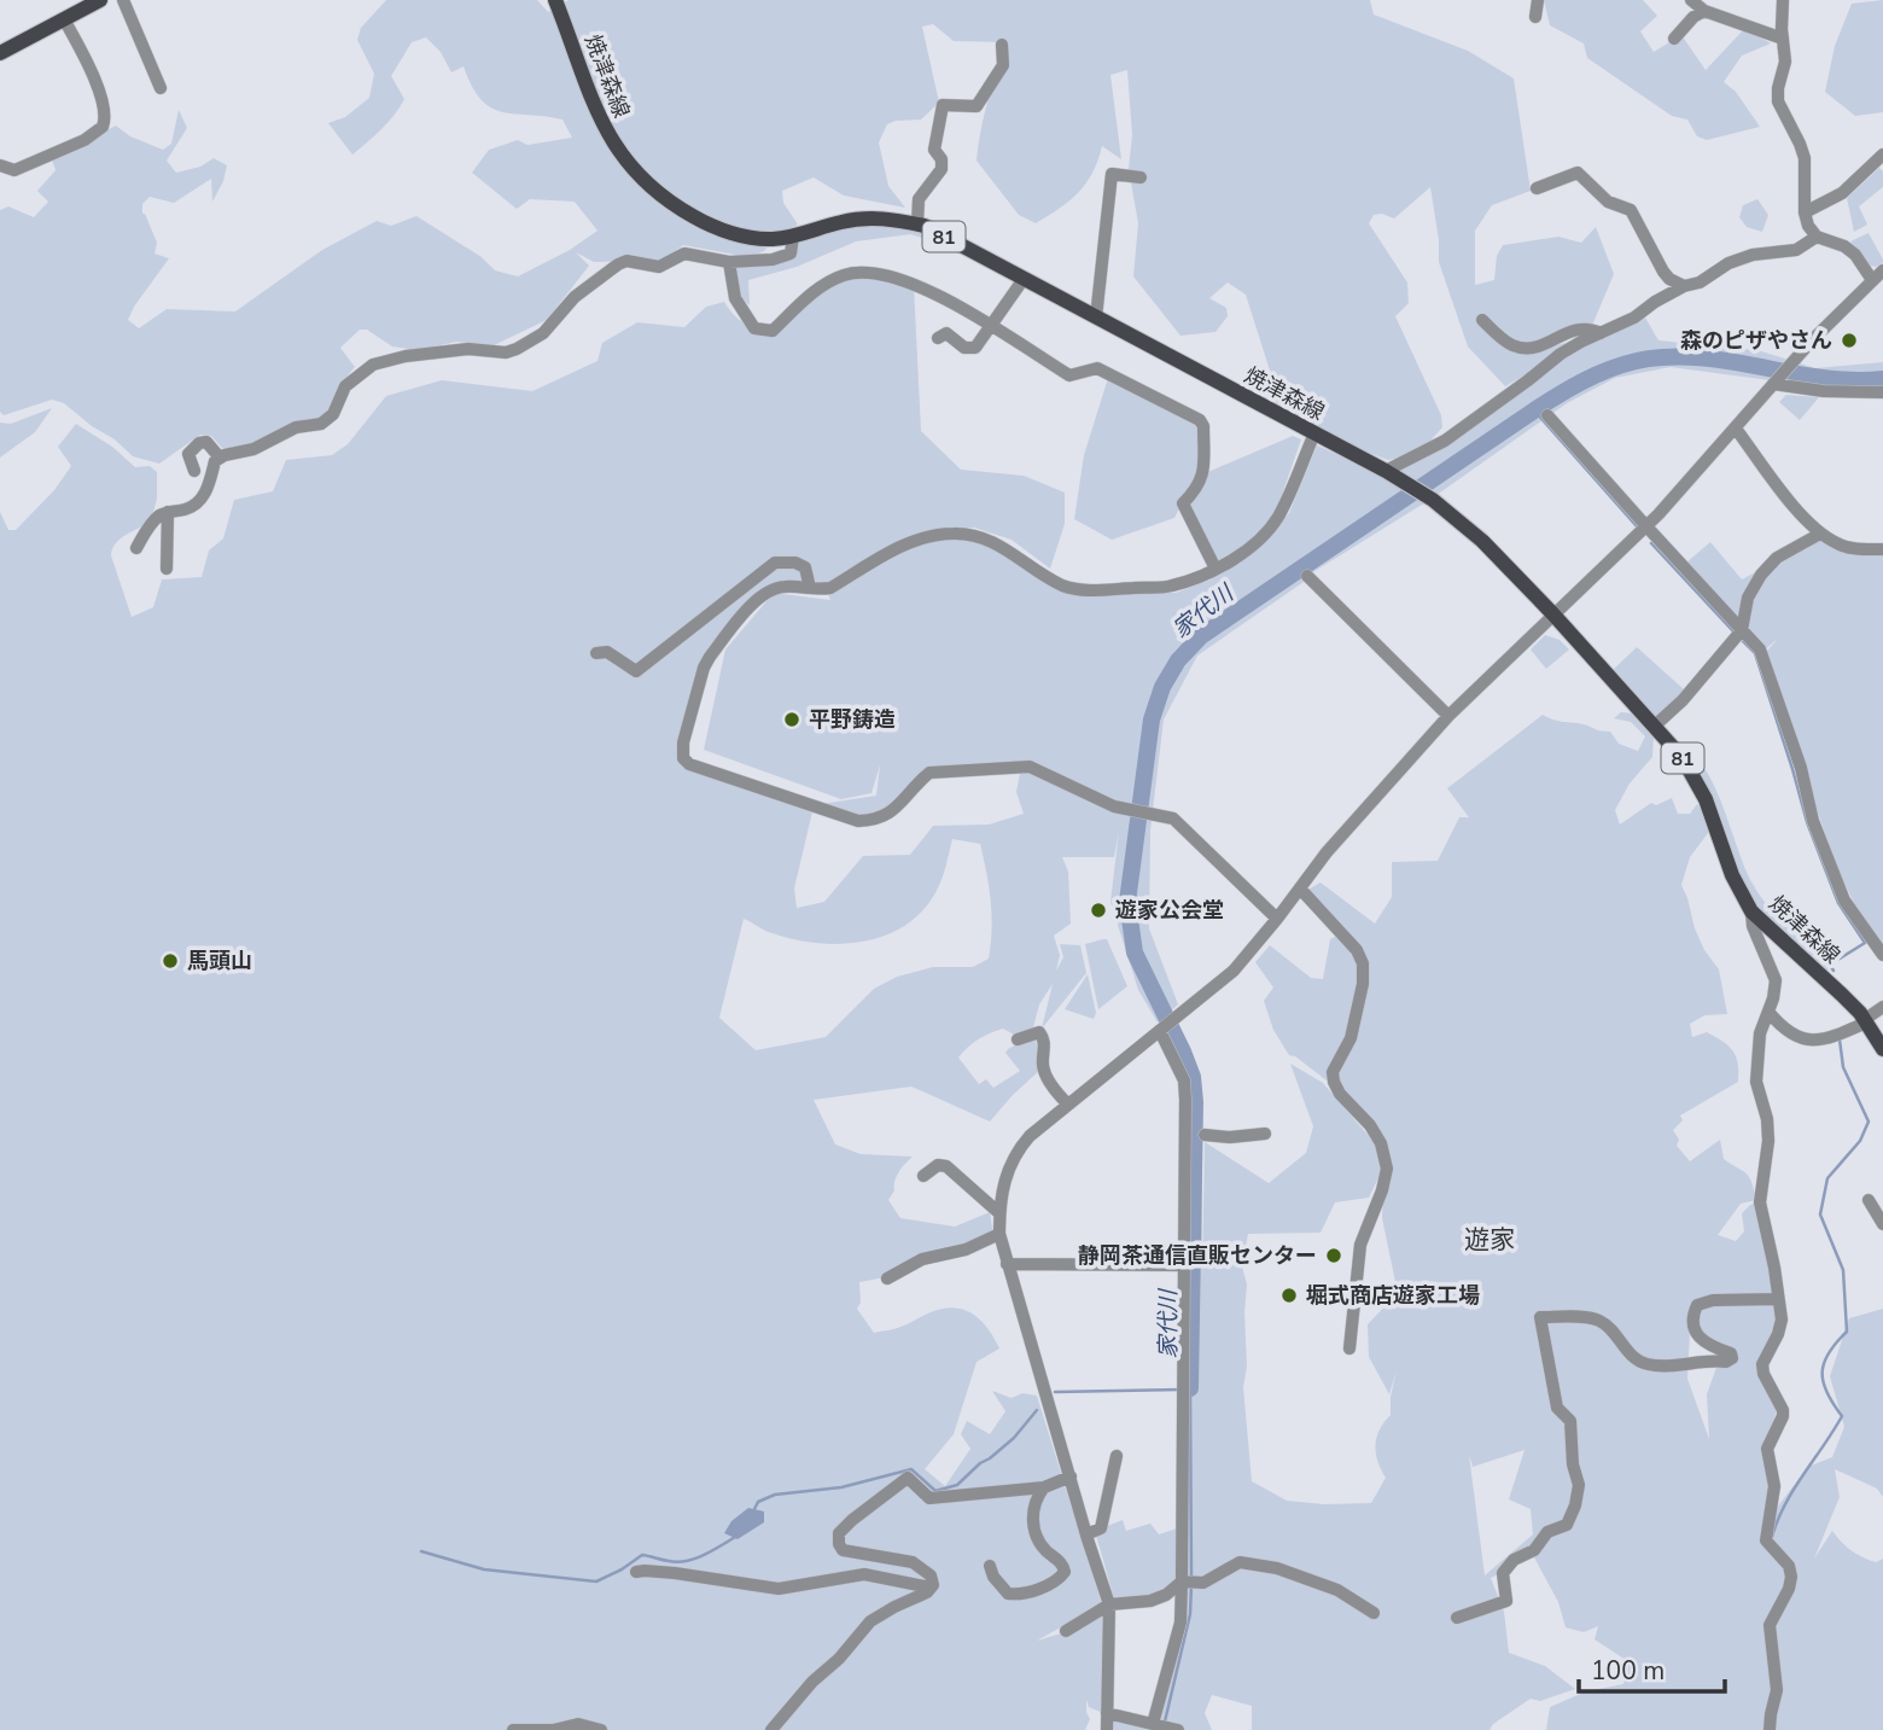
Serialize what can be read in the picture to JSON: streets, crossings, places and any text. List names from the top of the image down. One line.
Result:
{"streets":{"main road":["焼津森線","81"]},"districts":["遊家"],"water":["家代川"],"places":["森のピザやさん","平野鋳造","遊家公会堂","馬頭山","静岡茶通信直販センター","堀式商店遊家工場"],"scale_bar":"100 m"}
